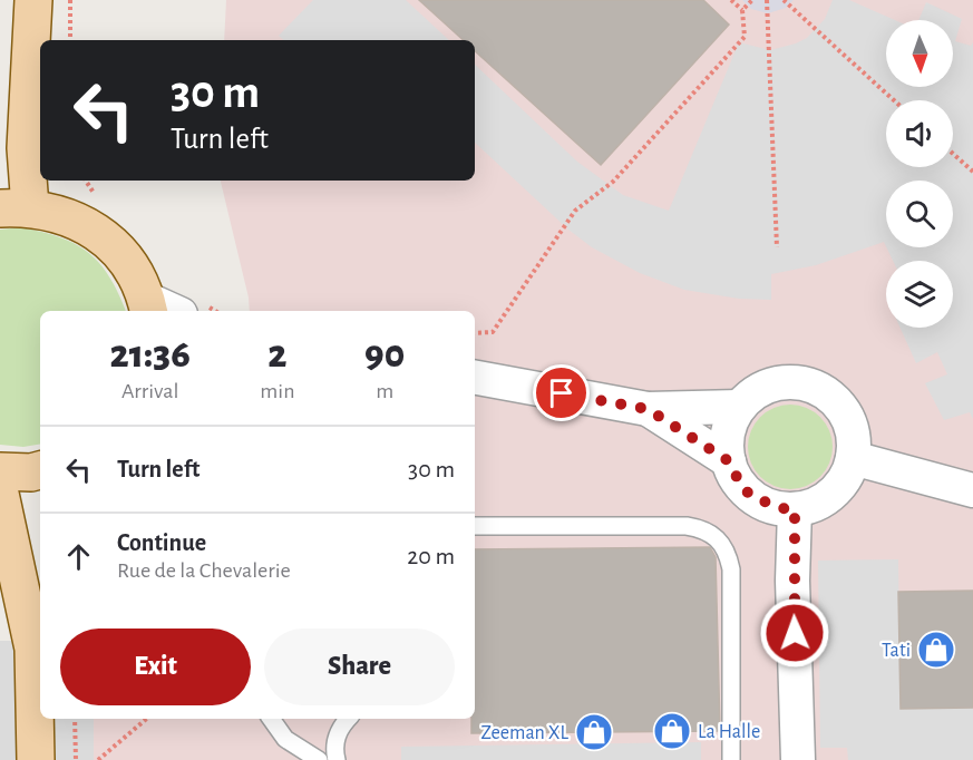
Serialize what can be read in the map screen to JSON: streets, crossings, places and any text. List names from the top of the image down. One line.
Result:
{"places":{"shop":["Tati","La Halle","Zeeman XL"]},"north":"bottom","page":{"turn":["30 m","Turn left"],"eta":["21:36","Arrival","2","min","90","m"],"list":[{"name":"Turn left","value":"30 m"},{"name":"Continue","note":"Rue de la Chevalerie","value":"20 m"}],"buttons":["Exit","Share"]}}
